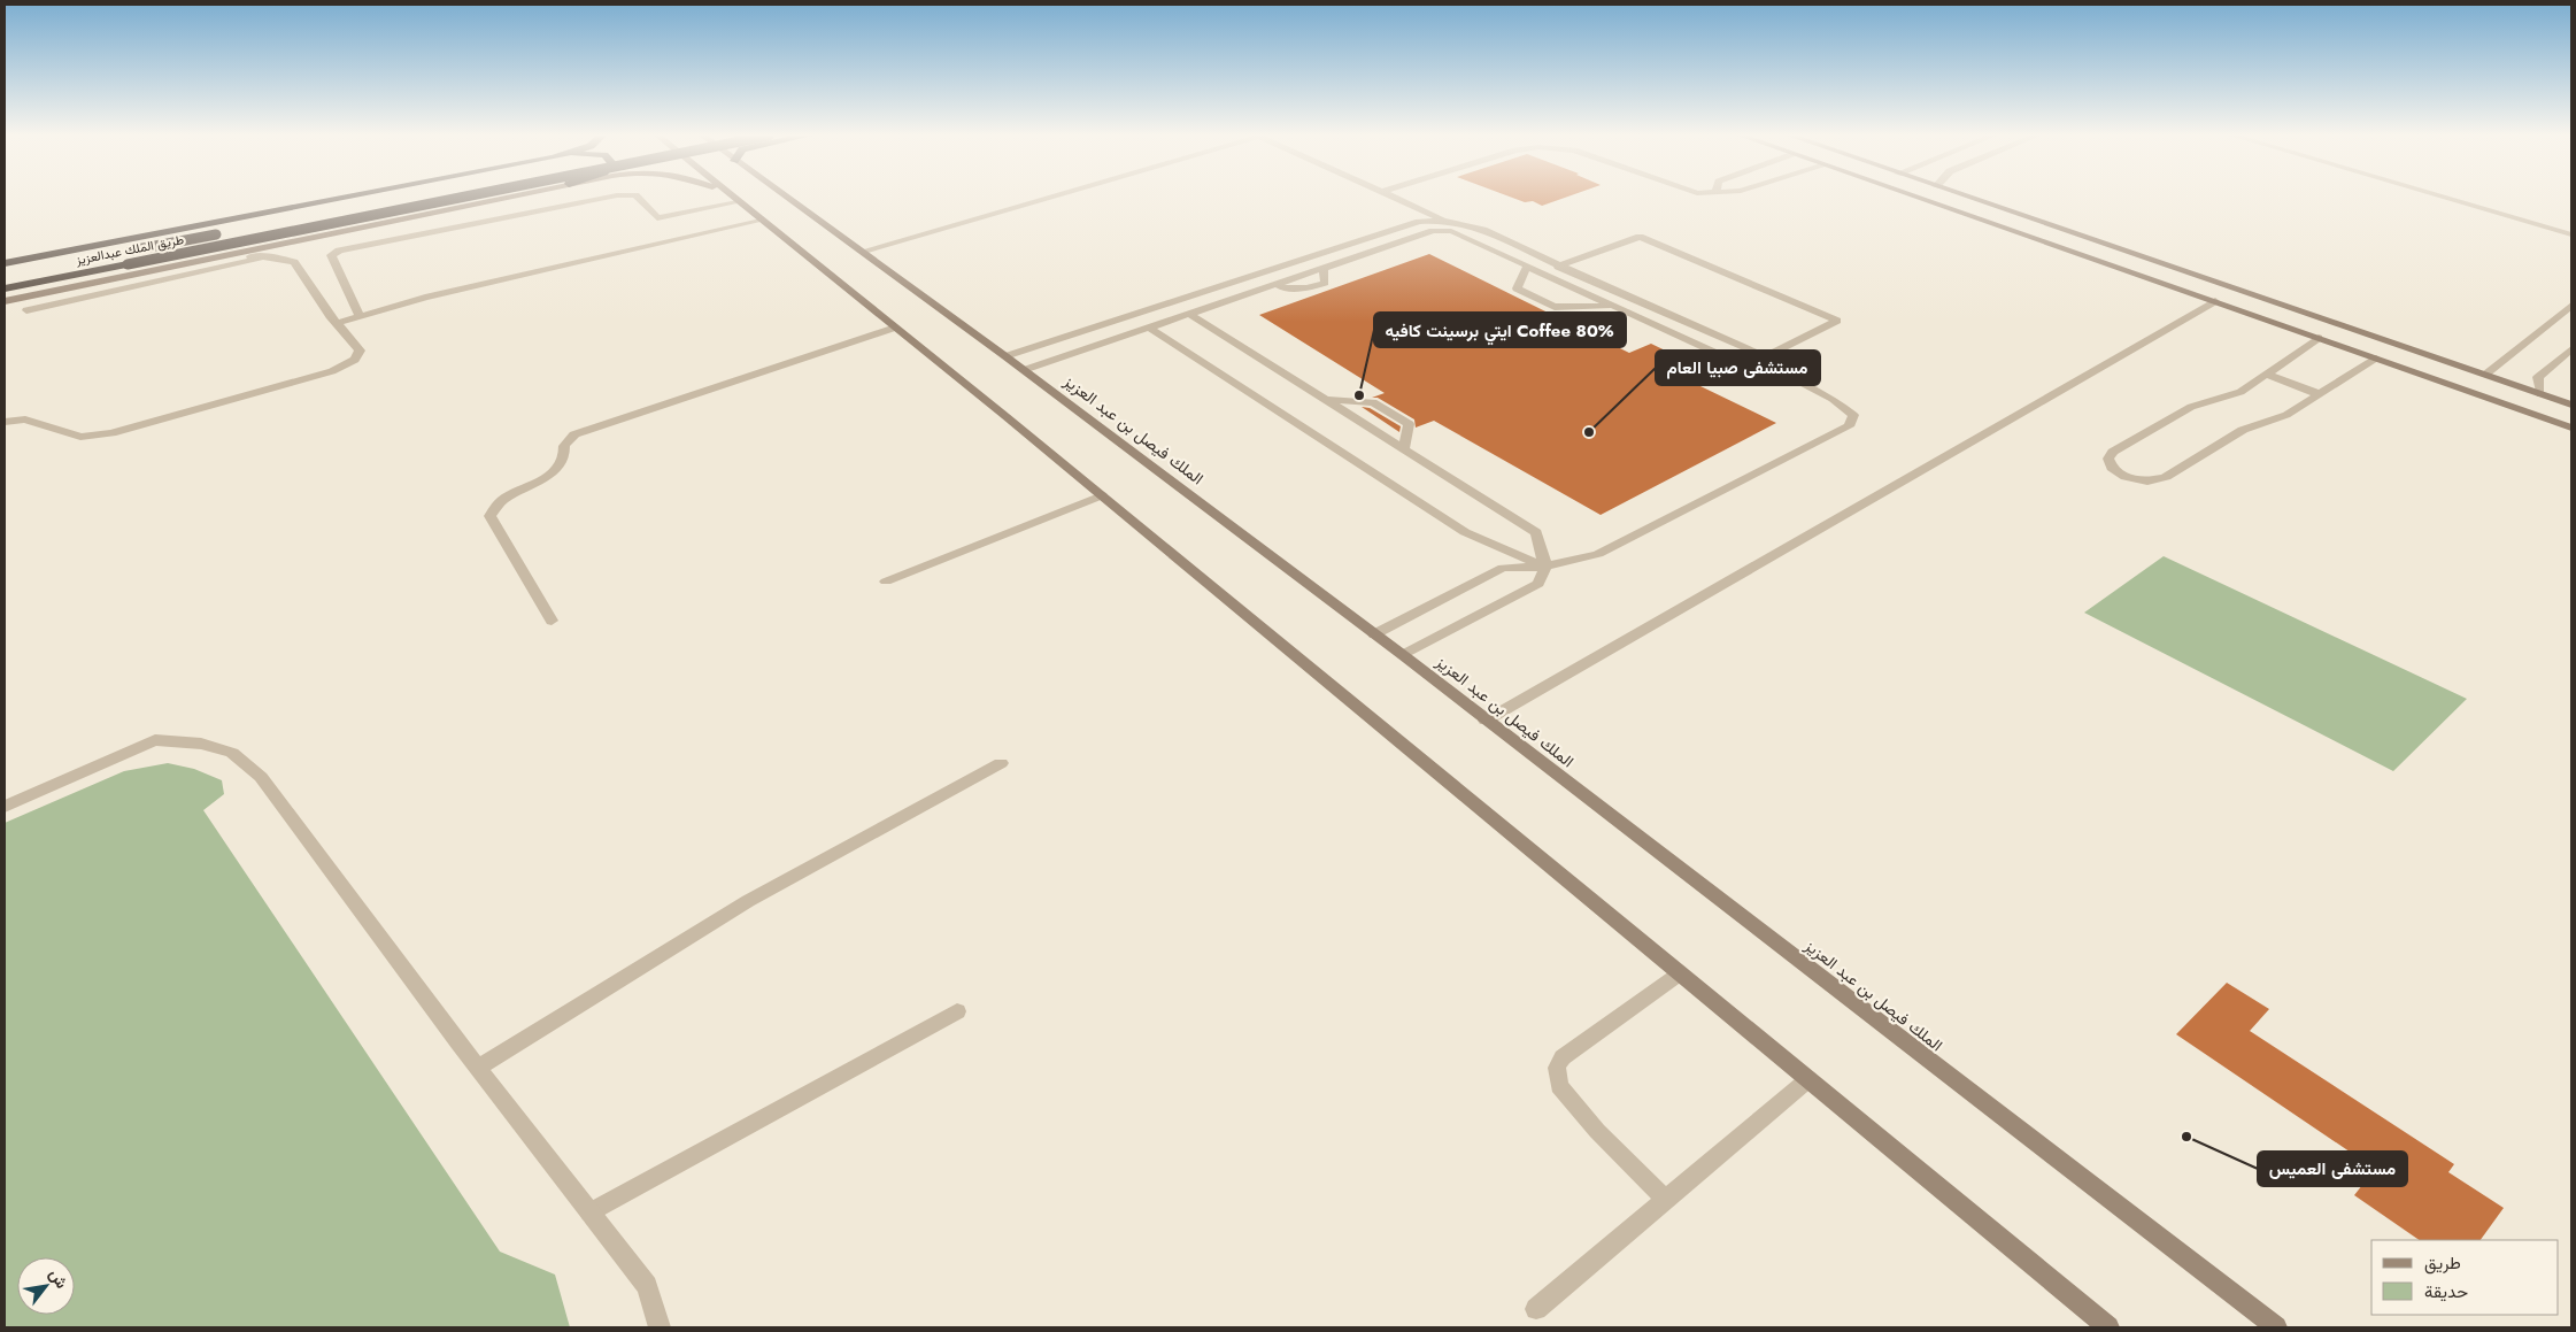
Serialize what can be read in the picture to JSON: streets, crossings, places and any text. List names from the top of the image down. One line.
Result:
{"streets":{"highway":["طريق الملك عبدالعزيز"],"street":["الملك فيصل بن عبد العزيز"]},"places":["ايتي برسينت كافيه Coffee 80%","مستشفى صبيا العام","مستشفى العميس"],"legend":["طريق","حديقة"],"north":"top right"}
